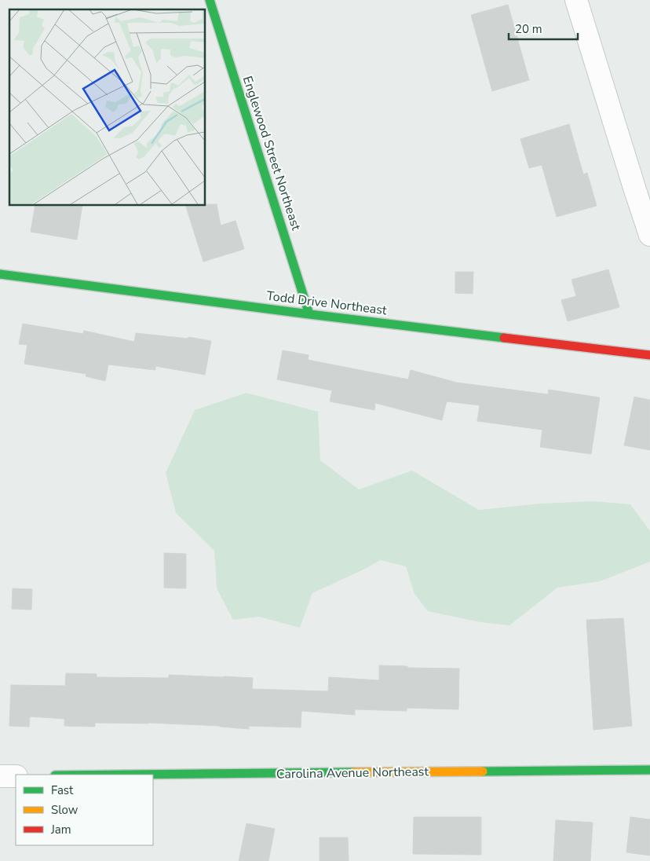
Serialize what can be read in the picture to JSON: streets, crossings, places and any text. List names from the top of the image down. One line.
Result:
{"streets":{"street":["Englewood Street Northeast","Todd Drive Northeast","Carolina Avenue Northeast"]},"crossings":[["Englewood Street Northeast","Todd Drive Northeast"]],"legend":["Fast","Slow","Jam"],"scale_bar":"20 m"}
